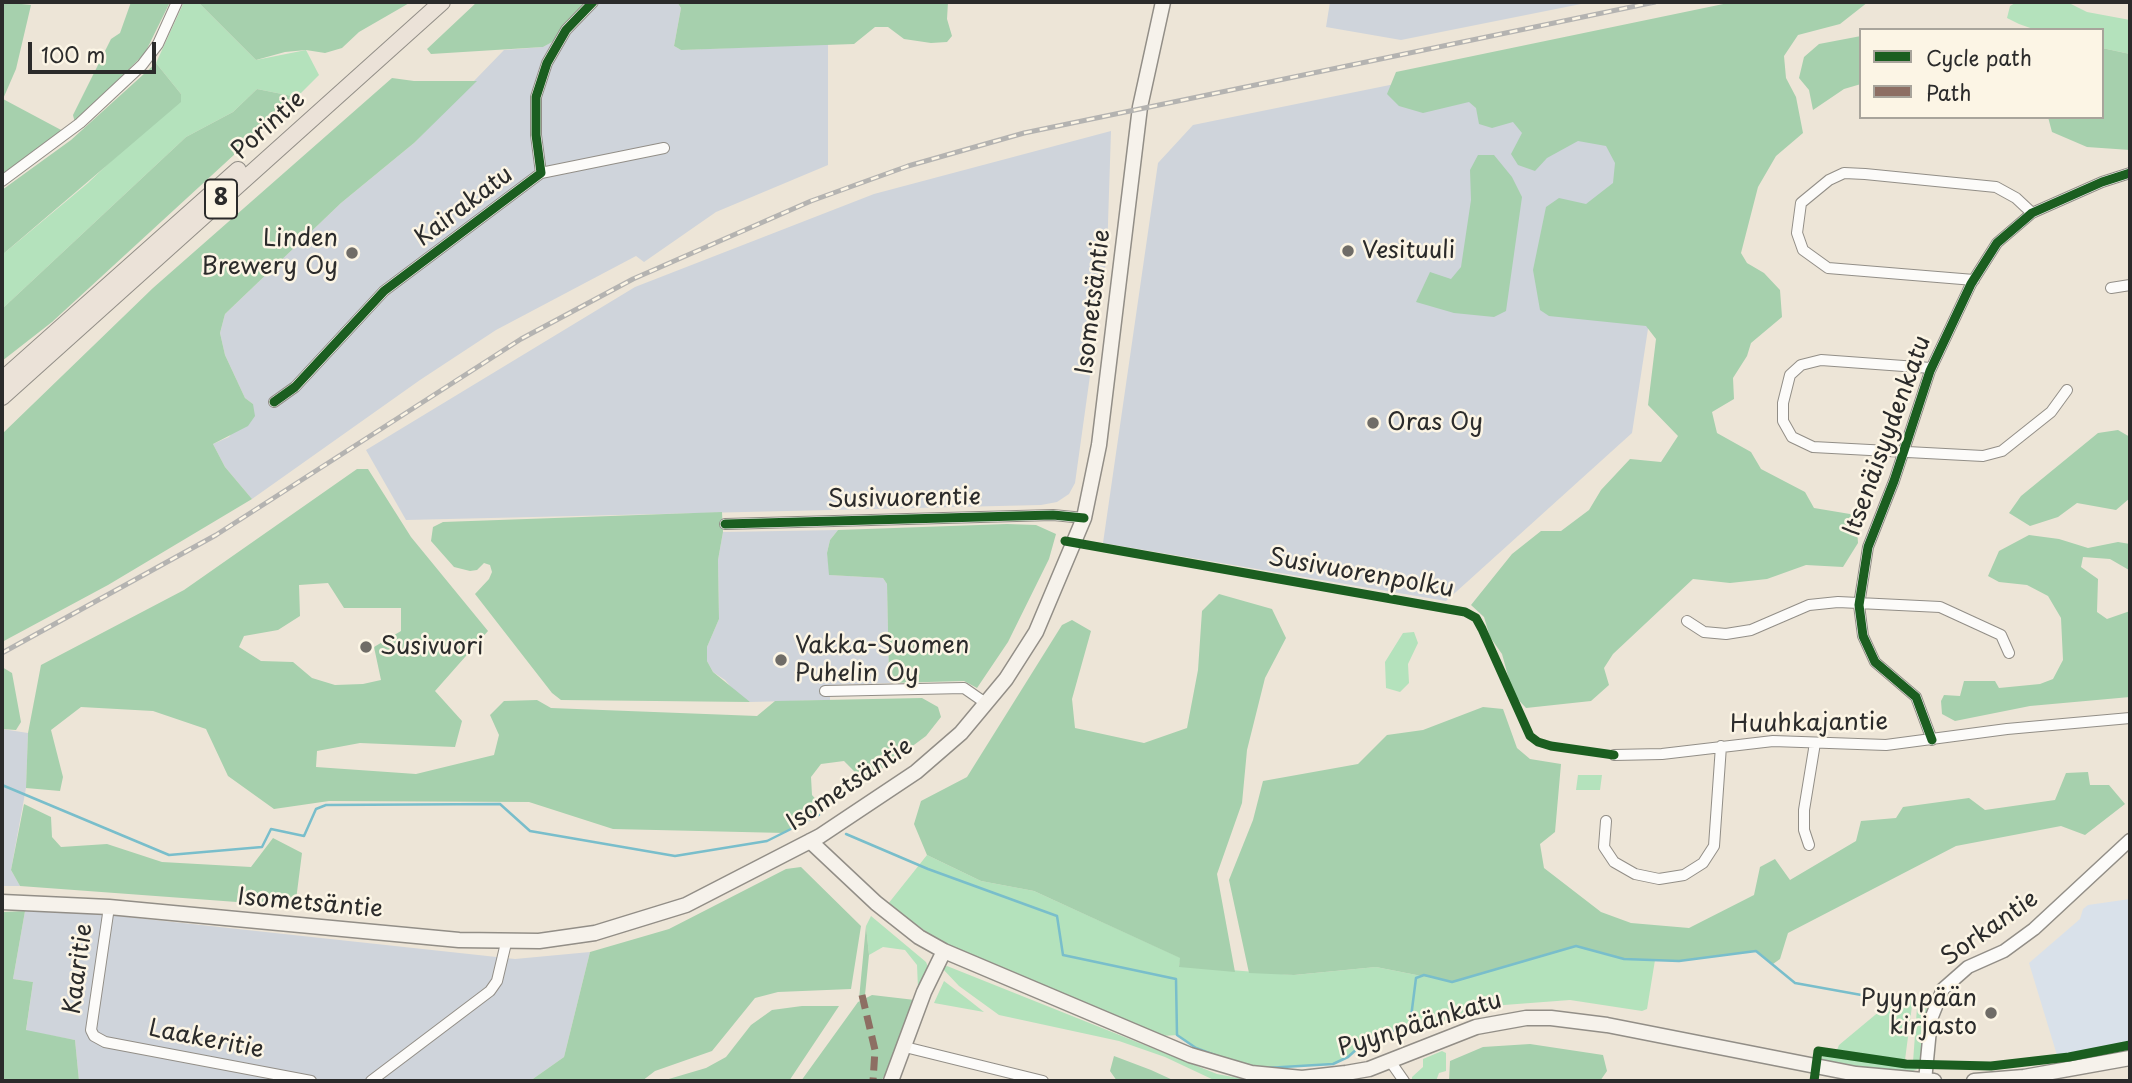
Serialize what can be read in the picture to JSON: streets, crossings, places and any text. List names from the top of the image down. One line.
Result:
{"streets":{"highway":["Porintie","8"],"main road":["Isometsäntie","Pyynpäänkatu"],"street":["Kairakatu","Itsenäisyydenkatu","Susivuorentie","Huuhkajantie","Sorkantie","Kaaritie","Laakeritie"],"cycle path":["Susivuorenpolku"]},"crossings":[["Isometsäntie","Susivuorentie"],["Isometsäntie","Kaaritie"],["Isometsäntie","Pyynpäänkatu"],["Itsenäisyydenkatu","Huuhkajantie"],["Sorkantie","Pyynpäänkatu"],["Kaaritie","Laakeritie"]],"places":["Vesituuli","Linden Brewery Oy","Oras Oy","Susivuori","Vakka-Suomen Puhelin Oy","Pyynpään kirjasto"],"legend":["Cycle path","Path"],"scale_bar":"100 m"}
